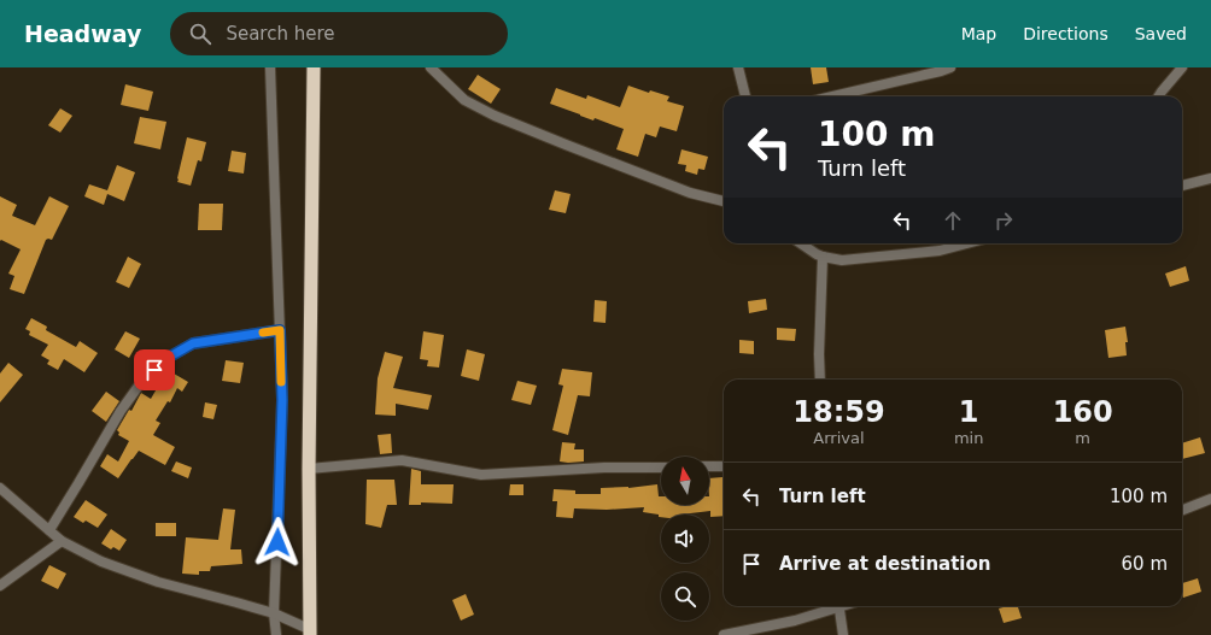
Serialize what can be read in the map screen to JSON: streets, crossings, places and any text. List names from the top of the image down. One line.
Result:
{"north":"top","page":{"header":"Headway","search":"Search here","nav":["Map","Directions","Saved"],"turn":["100 m","Turn left"],"eta":["18:59","Arrival","1","min","160","m"],"list":[{"name":"Turn left","value":"100 m"},{"name":"Arrive at destination","value":"60 m"}]}}
